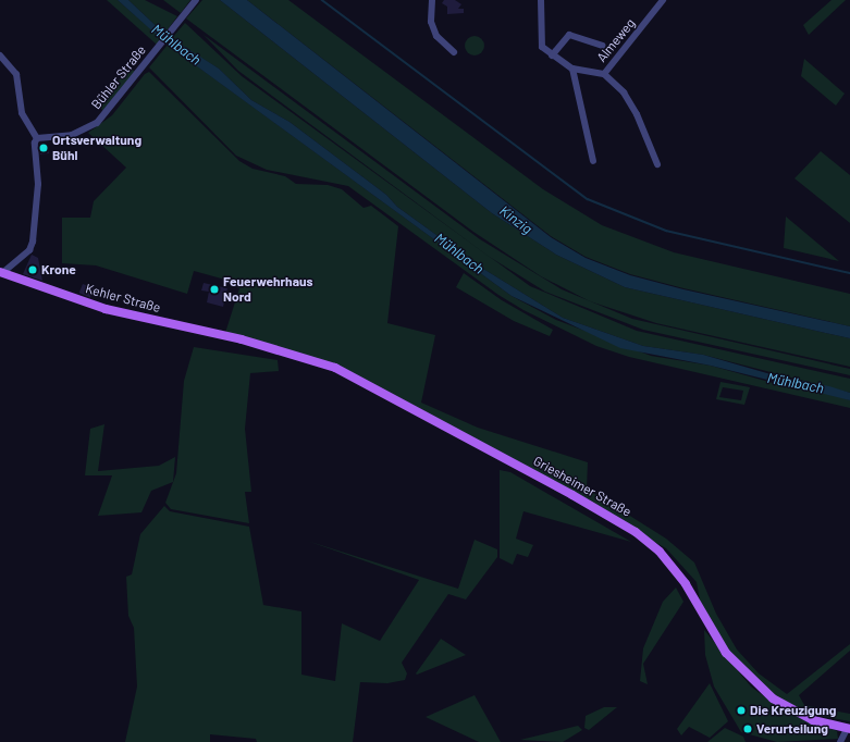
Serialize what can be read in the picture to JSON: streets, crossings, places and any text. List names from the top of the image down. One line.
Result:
{"streets":{"main road":["Kehler Straße","Griesheimer Straße"],"street":["Almeweg","Bühler Straße"]},"crossings":[["Kehler Straße","Griesheimer Straße"]],"water":["Mühlbach","Kinzig"],"places":["Ortsverwaltung Bühl","Krone","Feuerwehrhaus Nord","Die Kreuzigung","Verurteilung"]}
